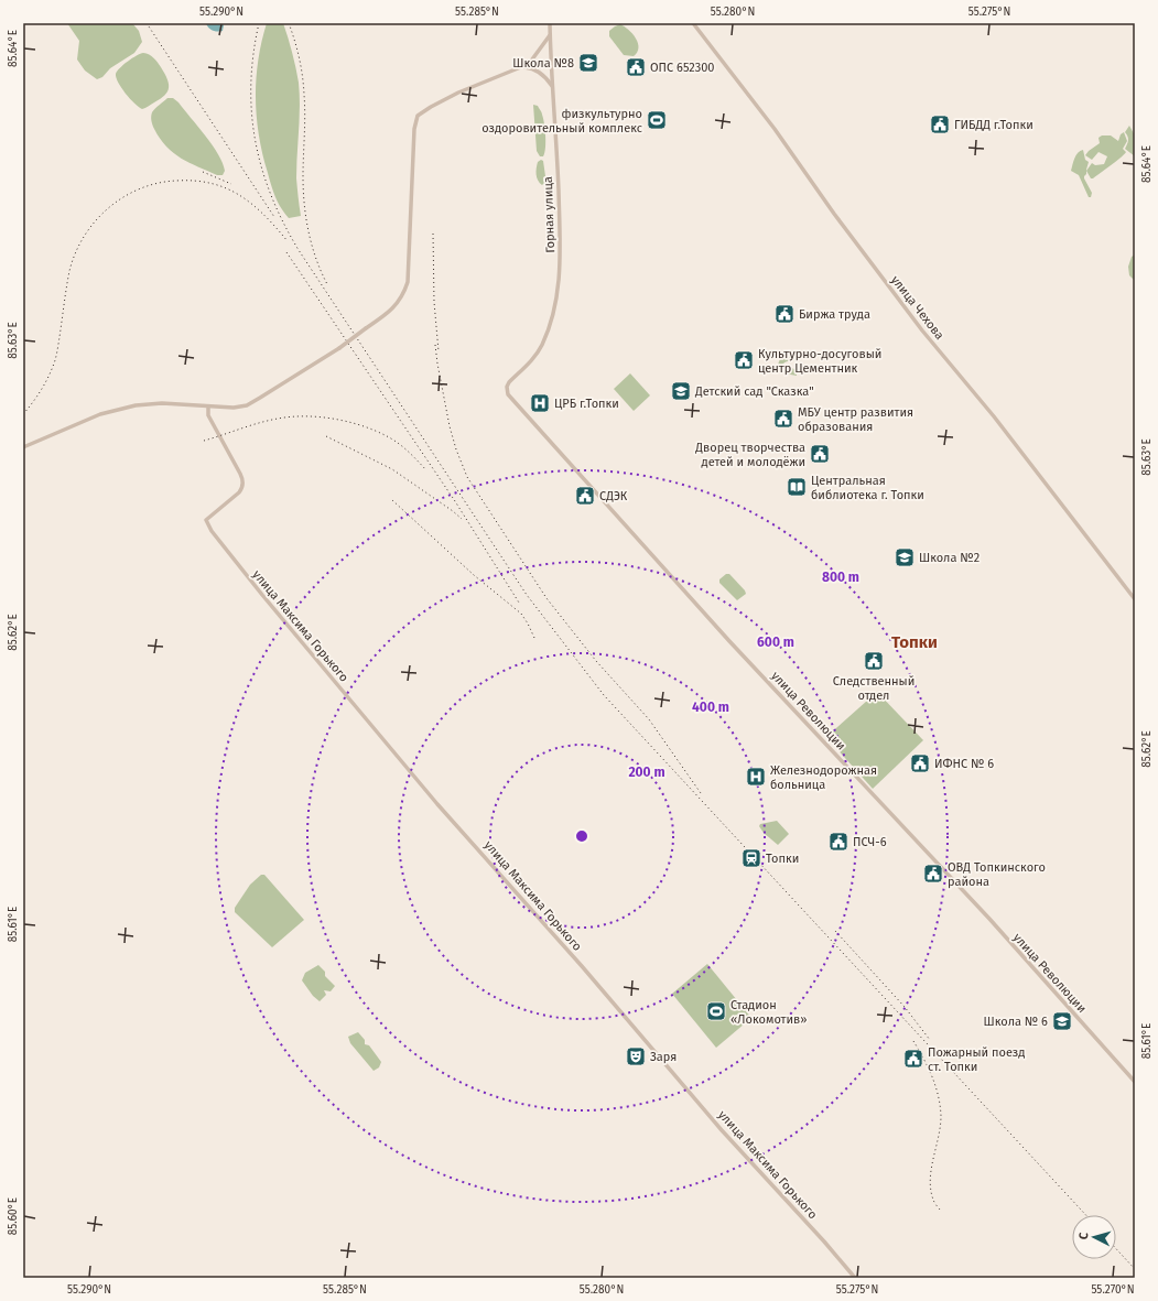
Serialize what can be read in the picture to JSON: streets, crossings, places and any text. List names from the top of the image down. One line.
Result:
{"streets":{"street":["Горная улица","улица Чехова","улица Максима Горького","улица Революции"]},"crossings":[["Горная улица","улица Революции"]],"districts":["Топки"],"places":{"school or university":["Школа №8","Детский сад \"Сказка\"","Школа №2","Школа № 6"],"public building":["ОПС 652300","ГИБДД г.Топки","Биржа труда","Культурно-досуговый центр Цементник","МБУ центр развития образования","Дворец творчества детей и молодёжи","СДЭК","Следственный отдел","ИФНС № 6","ПСЧ-6","ОВД Топкинского района","Пожарный поезд ст. Топки"],"sports":["физкультурно оздоровительный комплекс","Стадион «Локомотив»"],"hospital":["ЦРБ г.Топки","Железнодорожная больница"],"library":["Центральная библиотека г. Топки"],"station":["Топки"],"theatre":["Заря"]},"north":"left","coordinates":["55.290°N","55.285°N","55.280°N","55.275°N","85.64°E","85.63°E","85.62°E","85.61°E","85.60°E","55.270°N"],"rings":["800 m","600 m","400 m","200 m"]}
